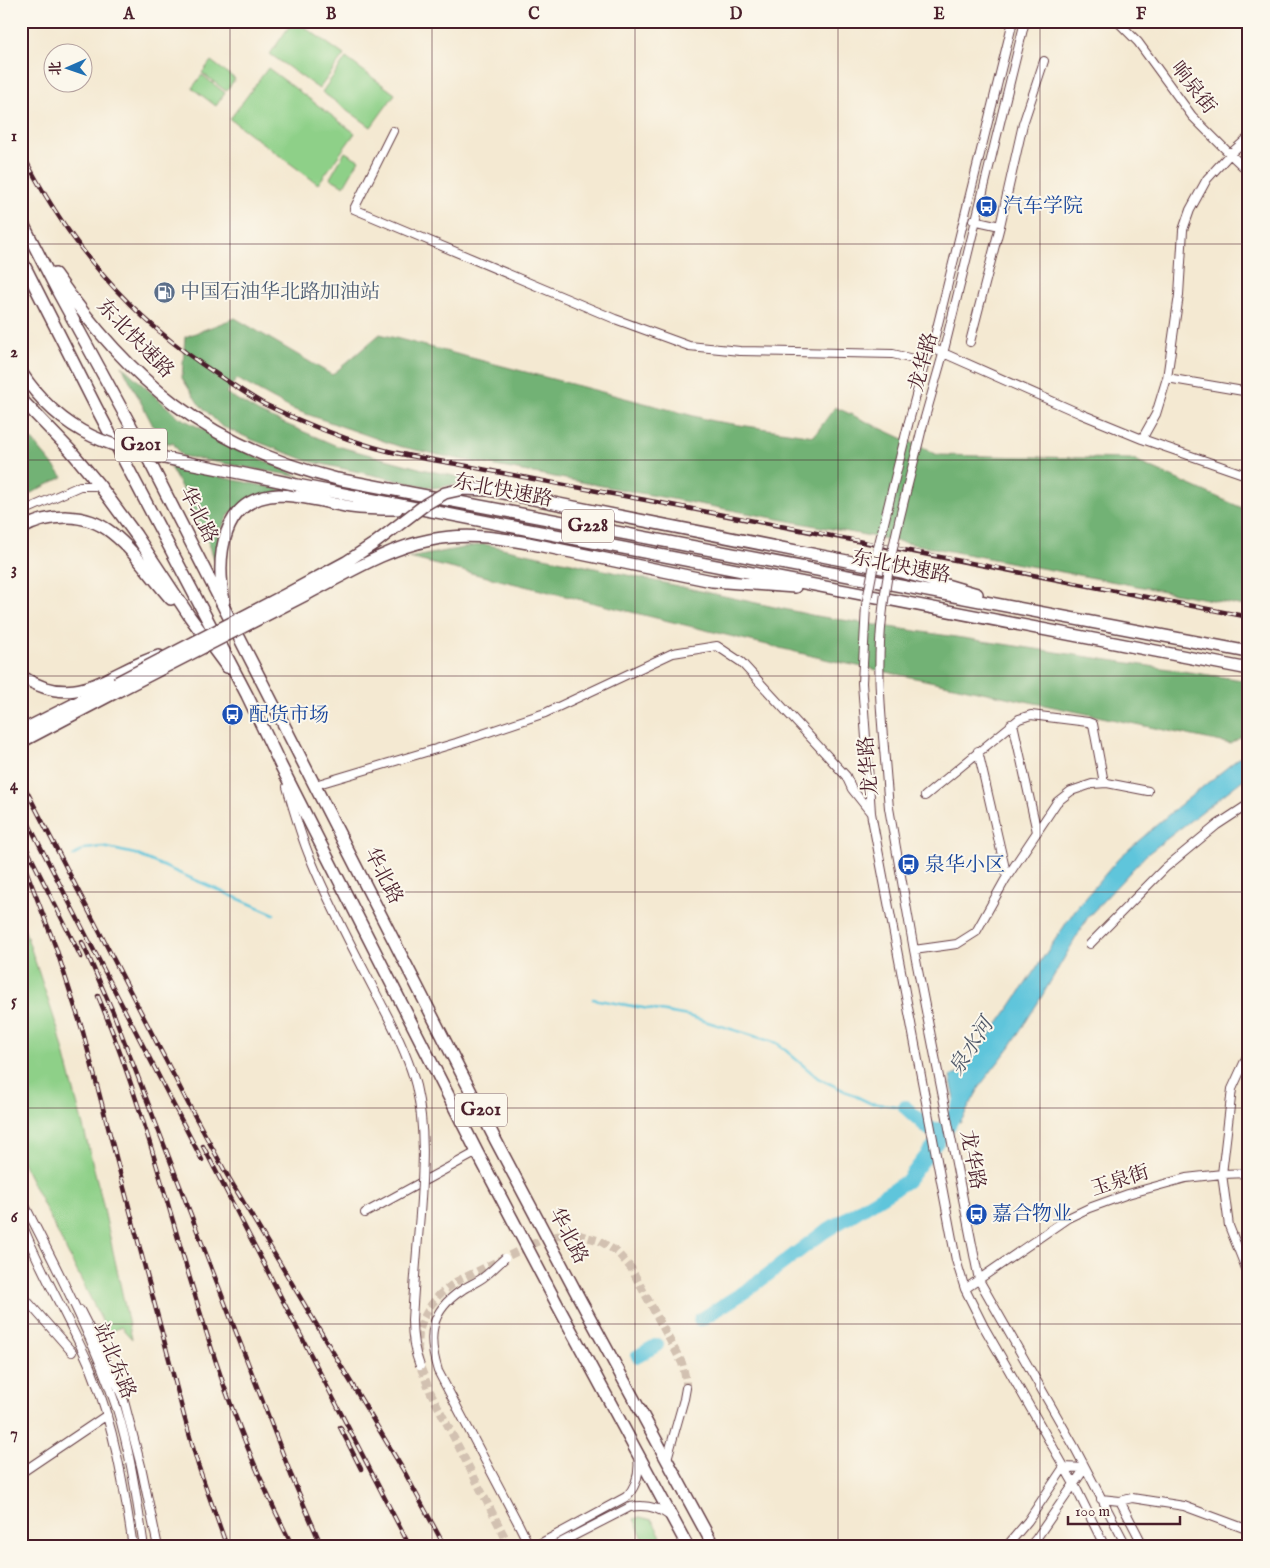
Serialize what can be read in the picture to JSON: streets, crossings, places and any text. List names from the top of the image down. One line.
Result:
{"streets":{"highway":["东北快速路","G201","华北路","G228"],"street":["响泉街","龙华路","玉泉街","站北东路"]},"crossings":[["东北快速路","华北路"],["龙华路","玉泉街"]],"water":["泉水河"],"places":{"bus stop":["汽车学院","配货市场","泉华小区","嘉合物业"],"fuel station":["中国石油华北路加油站"]},"scale_bar":"100 m","north":"left","grid":{"columns":["A","B","C","D","E","F"],"rows":["1","2","3","4","5","6","7"]}}
